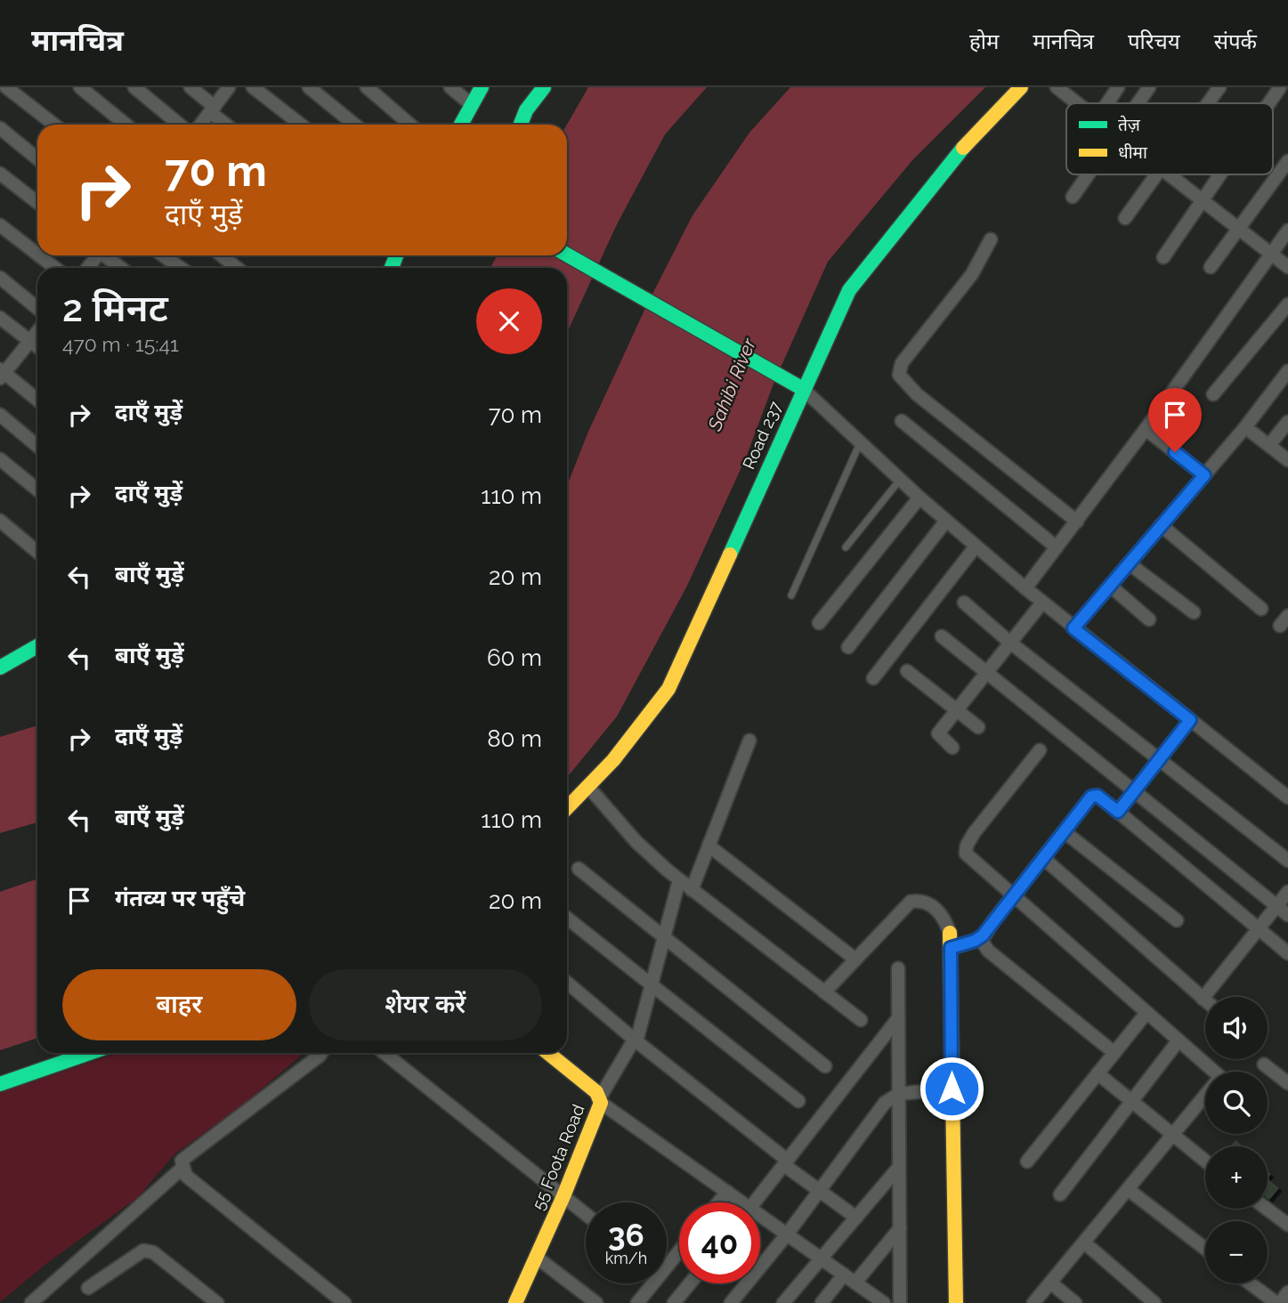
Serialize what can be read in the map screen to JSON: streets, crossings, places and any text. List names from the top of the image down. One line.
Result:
{"streets":{"street":["Road 237","55 Foota Road"]},"water":["Sahibi River"],"legend":["तेज़","धीमा"],"page":{"header":"मानचित्र","nav":["होम","मानचित्र","परिचय","संपर्क"],"turn":["70 m","दाएँ मुड़ें"],"heading":["2 मिनट","470 m · 15:41"],"list":[{"name":"दाएँ मुड़ें","value":"70 m"},{"name":"दाएँ मुड़ें","value":"110 m"},{"name":"बाएँ मुड़ें","value":"20 m"},{"name":"बाएँ मुड़ें","value":"60 m"},{"name":"दाएँ मुड़ें","value":"80 m"},{"name":"बाएँ मुड़ें","value":"110 m"},{"name":"गंतव्य पर पहुँचे","value":"20 m"}],"buttons":["बाहर","शेयर करें"],"map_buttons":["+","−"],"speed":"36 km/h","limit":"40"}}
